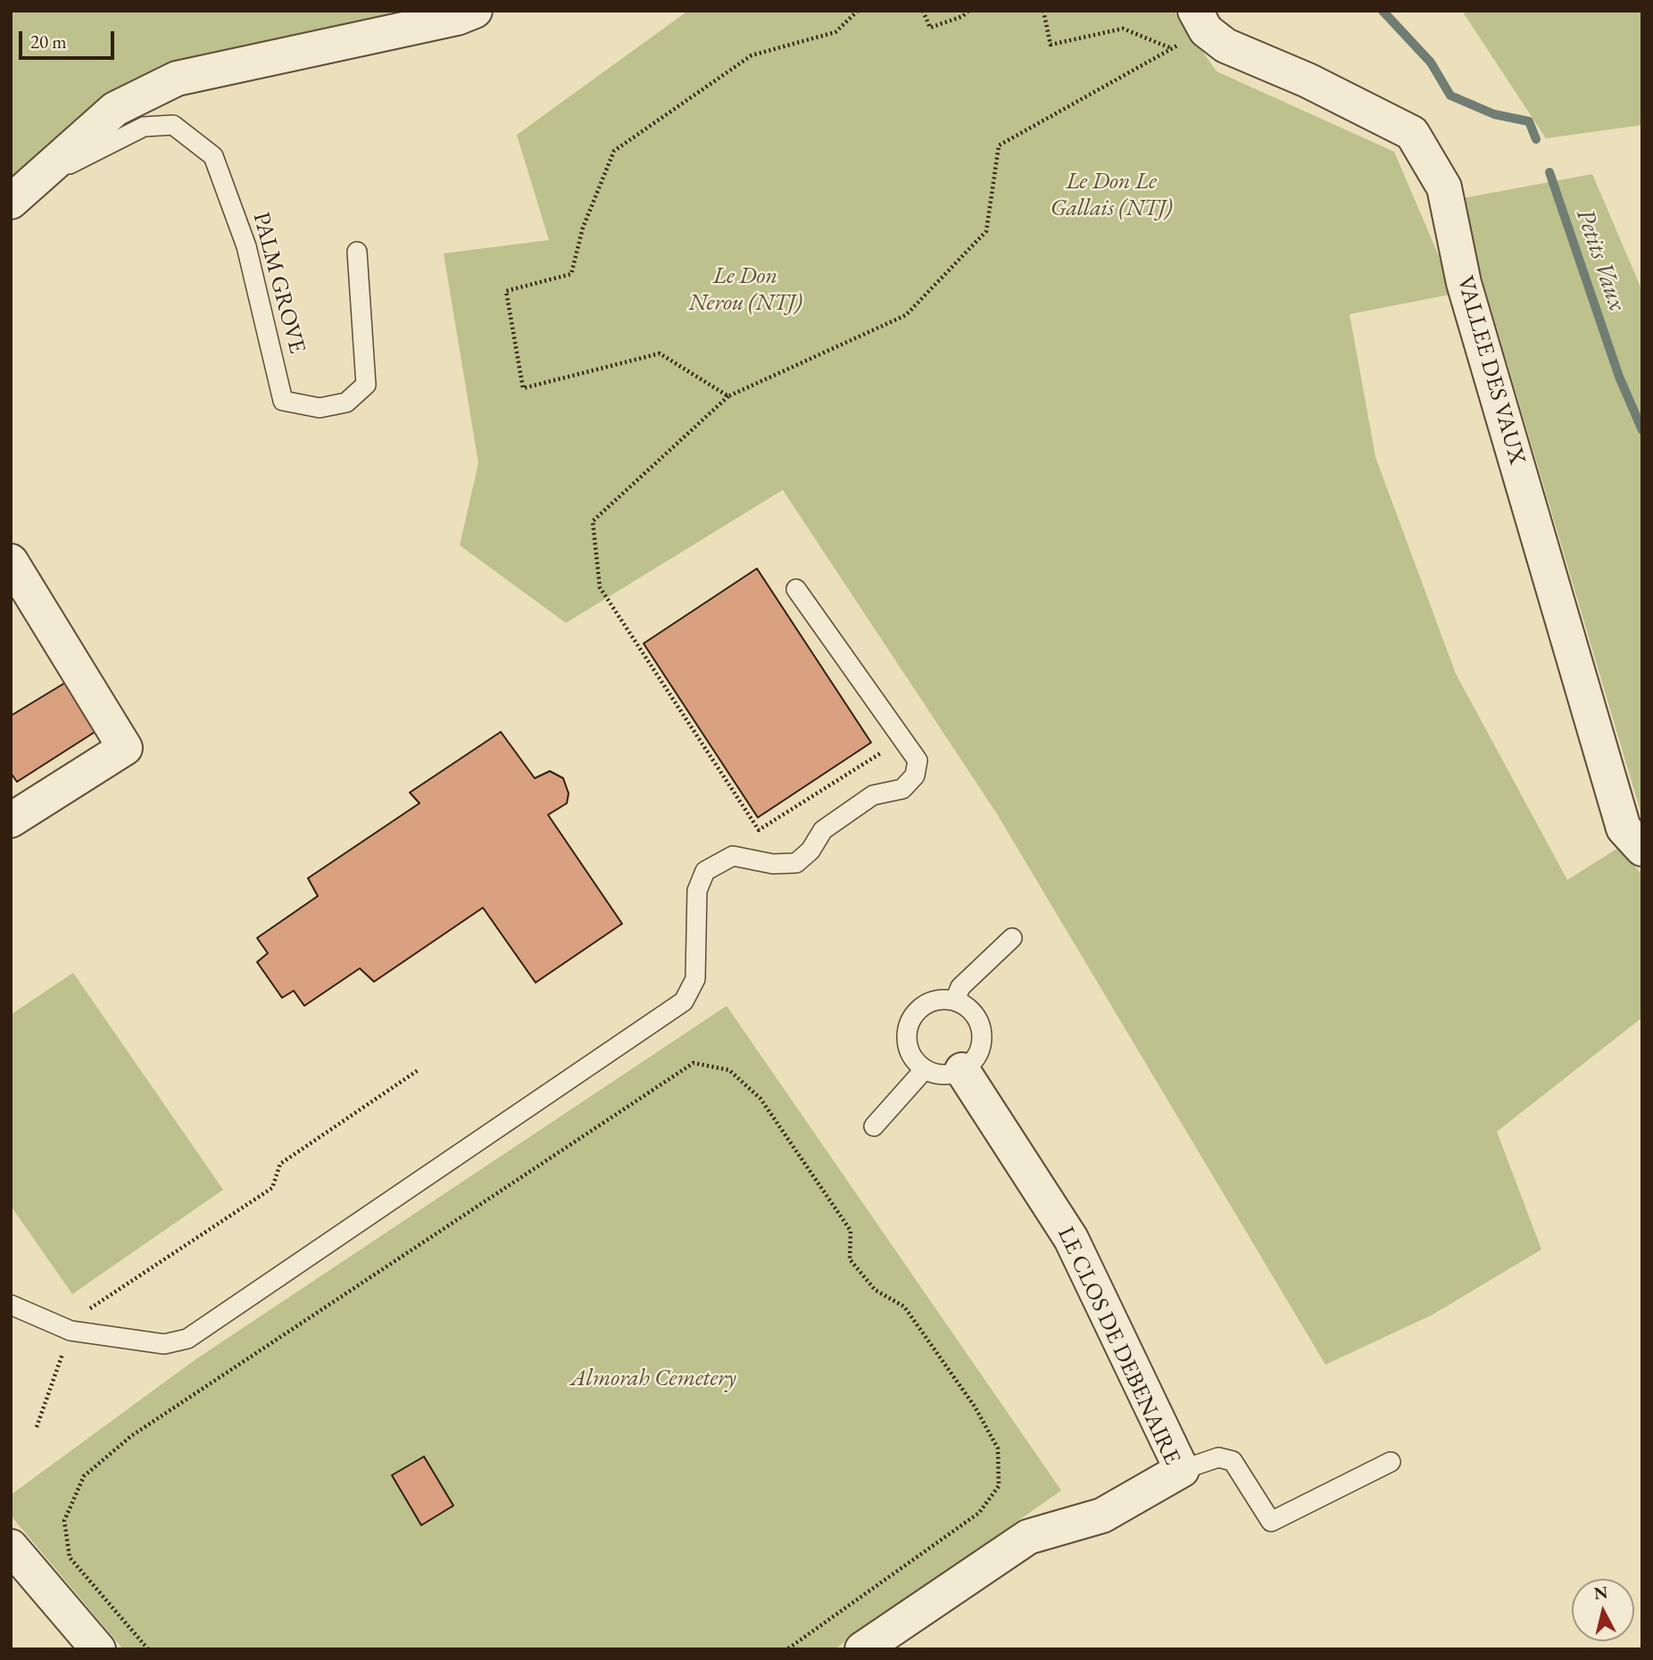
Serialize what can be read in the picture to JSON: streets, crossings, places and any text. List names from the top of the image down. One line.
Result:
{"streets":{"street":["VALLEE DES VAUX","LE CLOS DE DEBENAIRE"],"lane":["PALM GROVE"]},"water":["Petits Vaux"],"parks":["Le Don Le Gallais (NTJ)","Le Don Nerou (NTJ)","Almorah Cemetery"],"scale_bar":"20 m","north":"top"}
